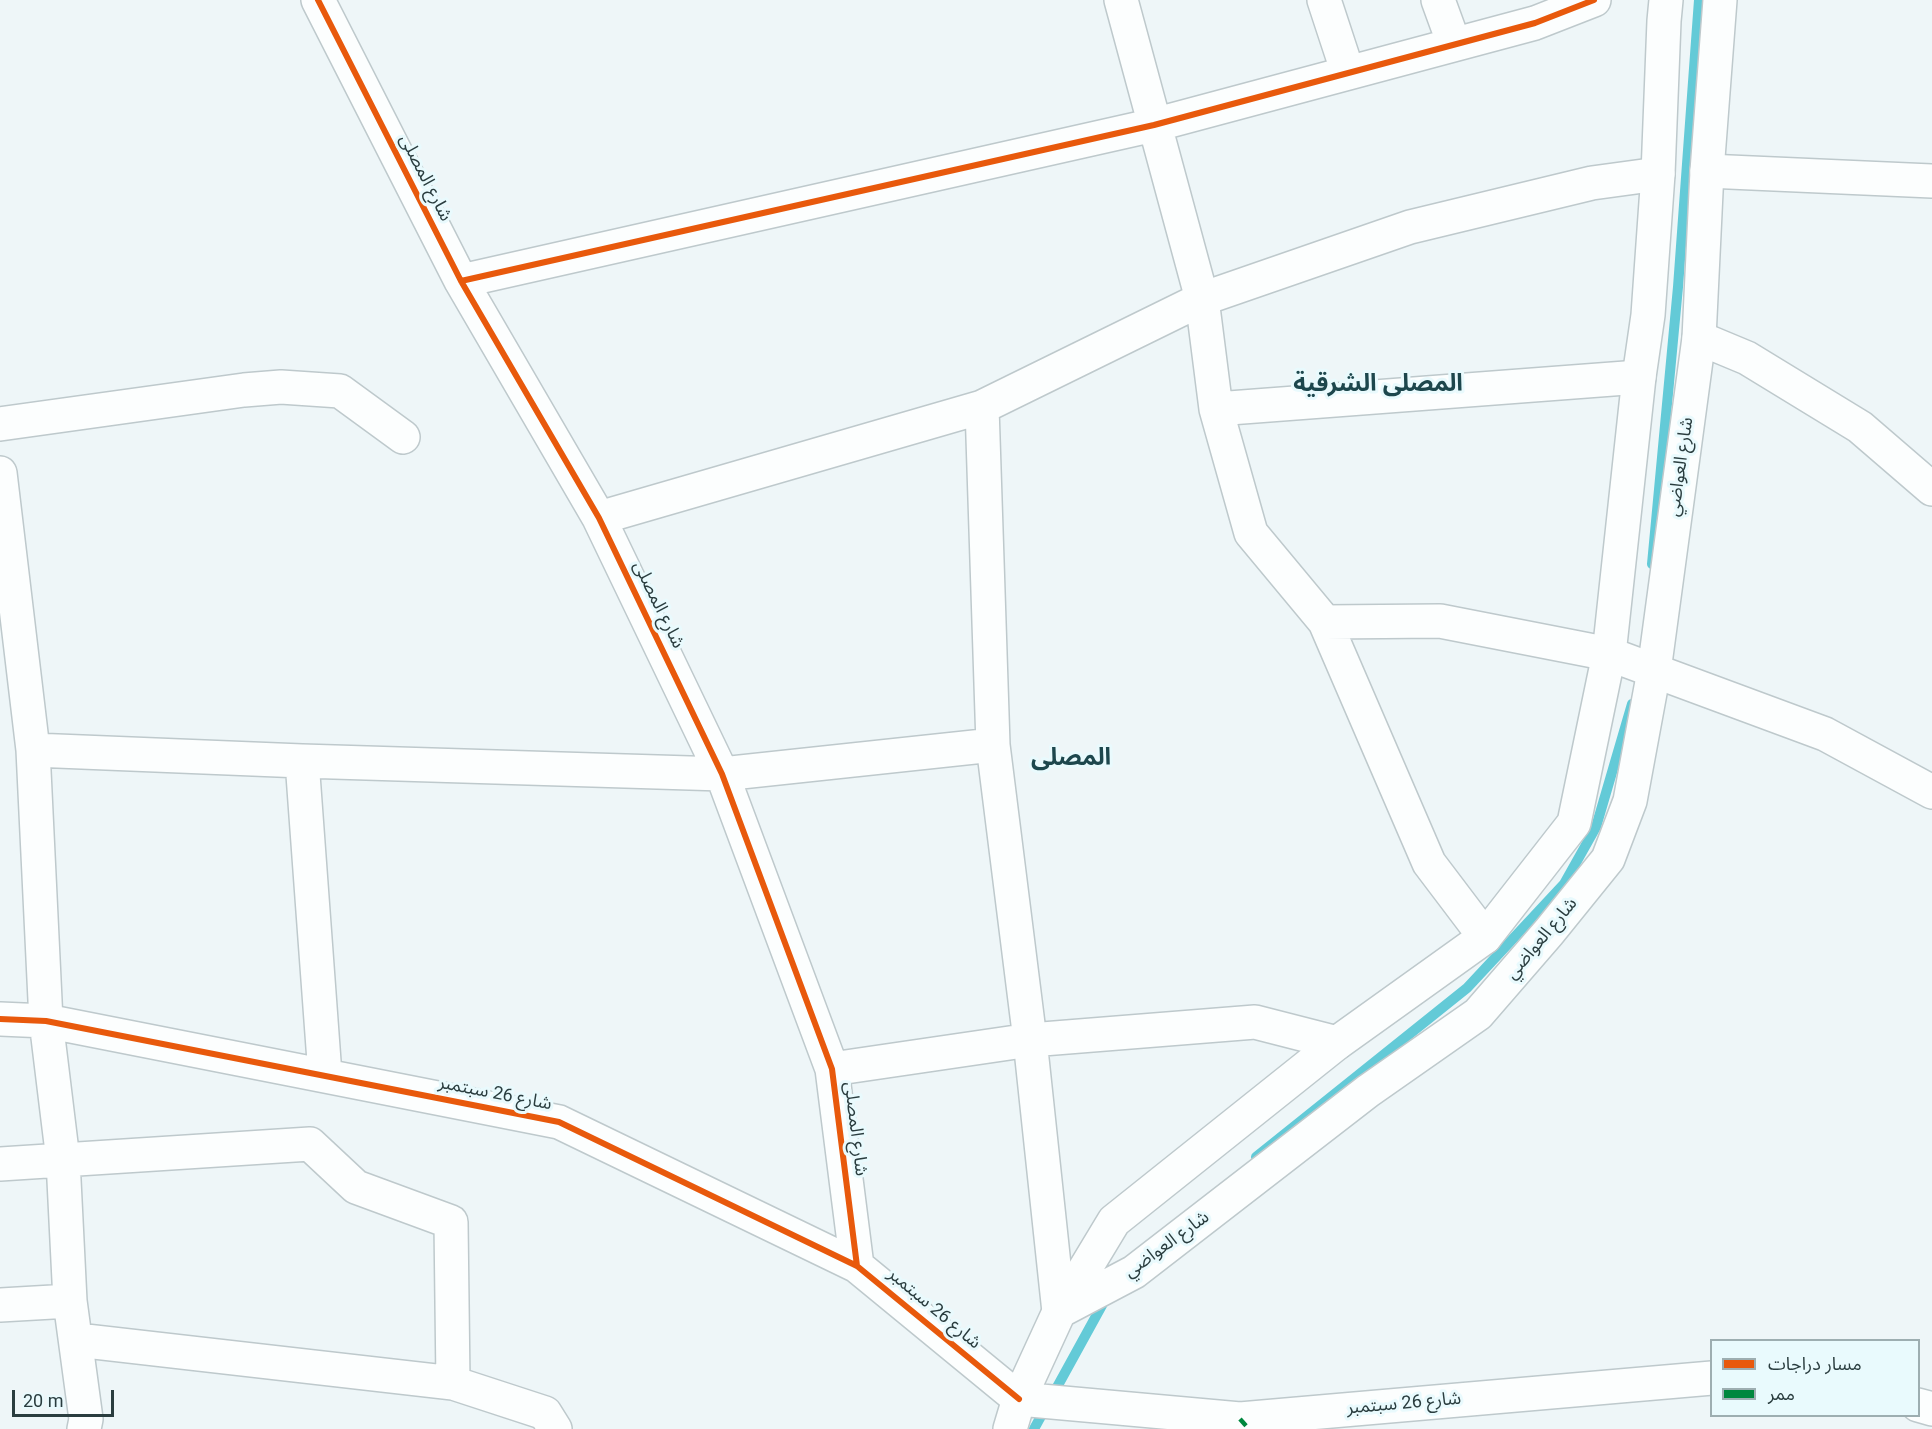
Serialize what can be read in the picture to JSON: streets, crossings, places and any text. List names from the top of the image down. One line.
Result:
{"streets":{"street":["شارع المصلى","شارع العواضي","شارع 26 سبتمبر"]},"crossings":[["شارع المصلى","شارع 26 سبتمبر"]],"districts":["المصلى الشرقية","المصلى"],"legend":["مسار دراجات","ممر"],"scale_bar":"20 m"}
